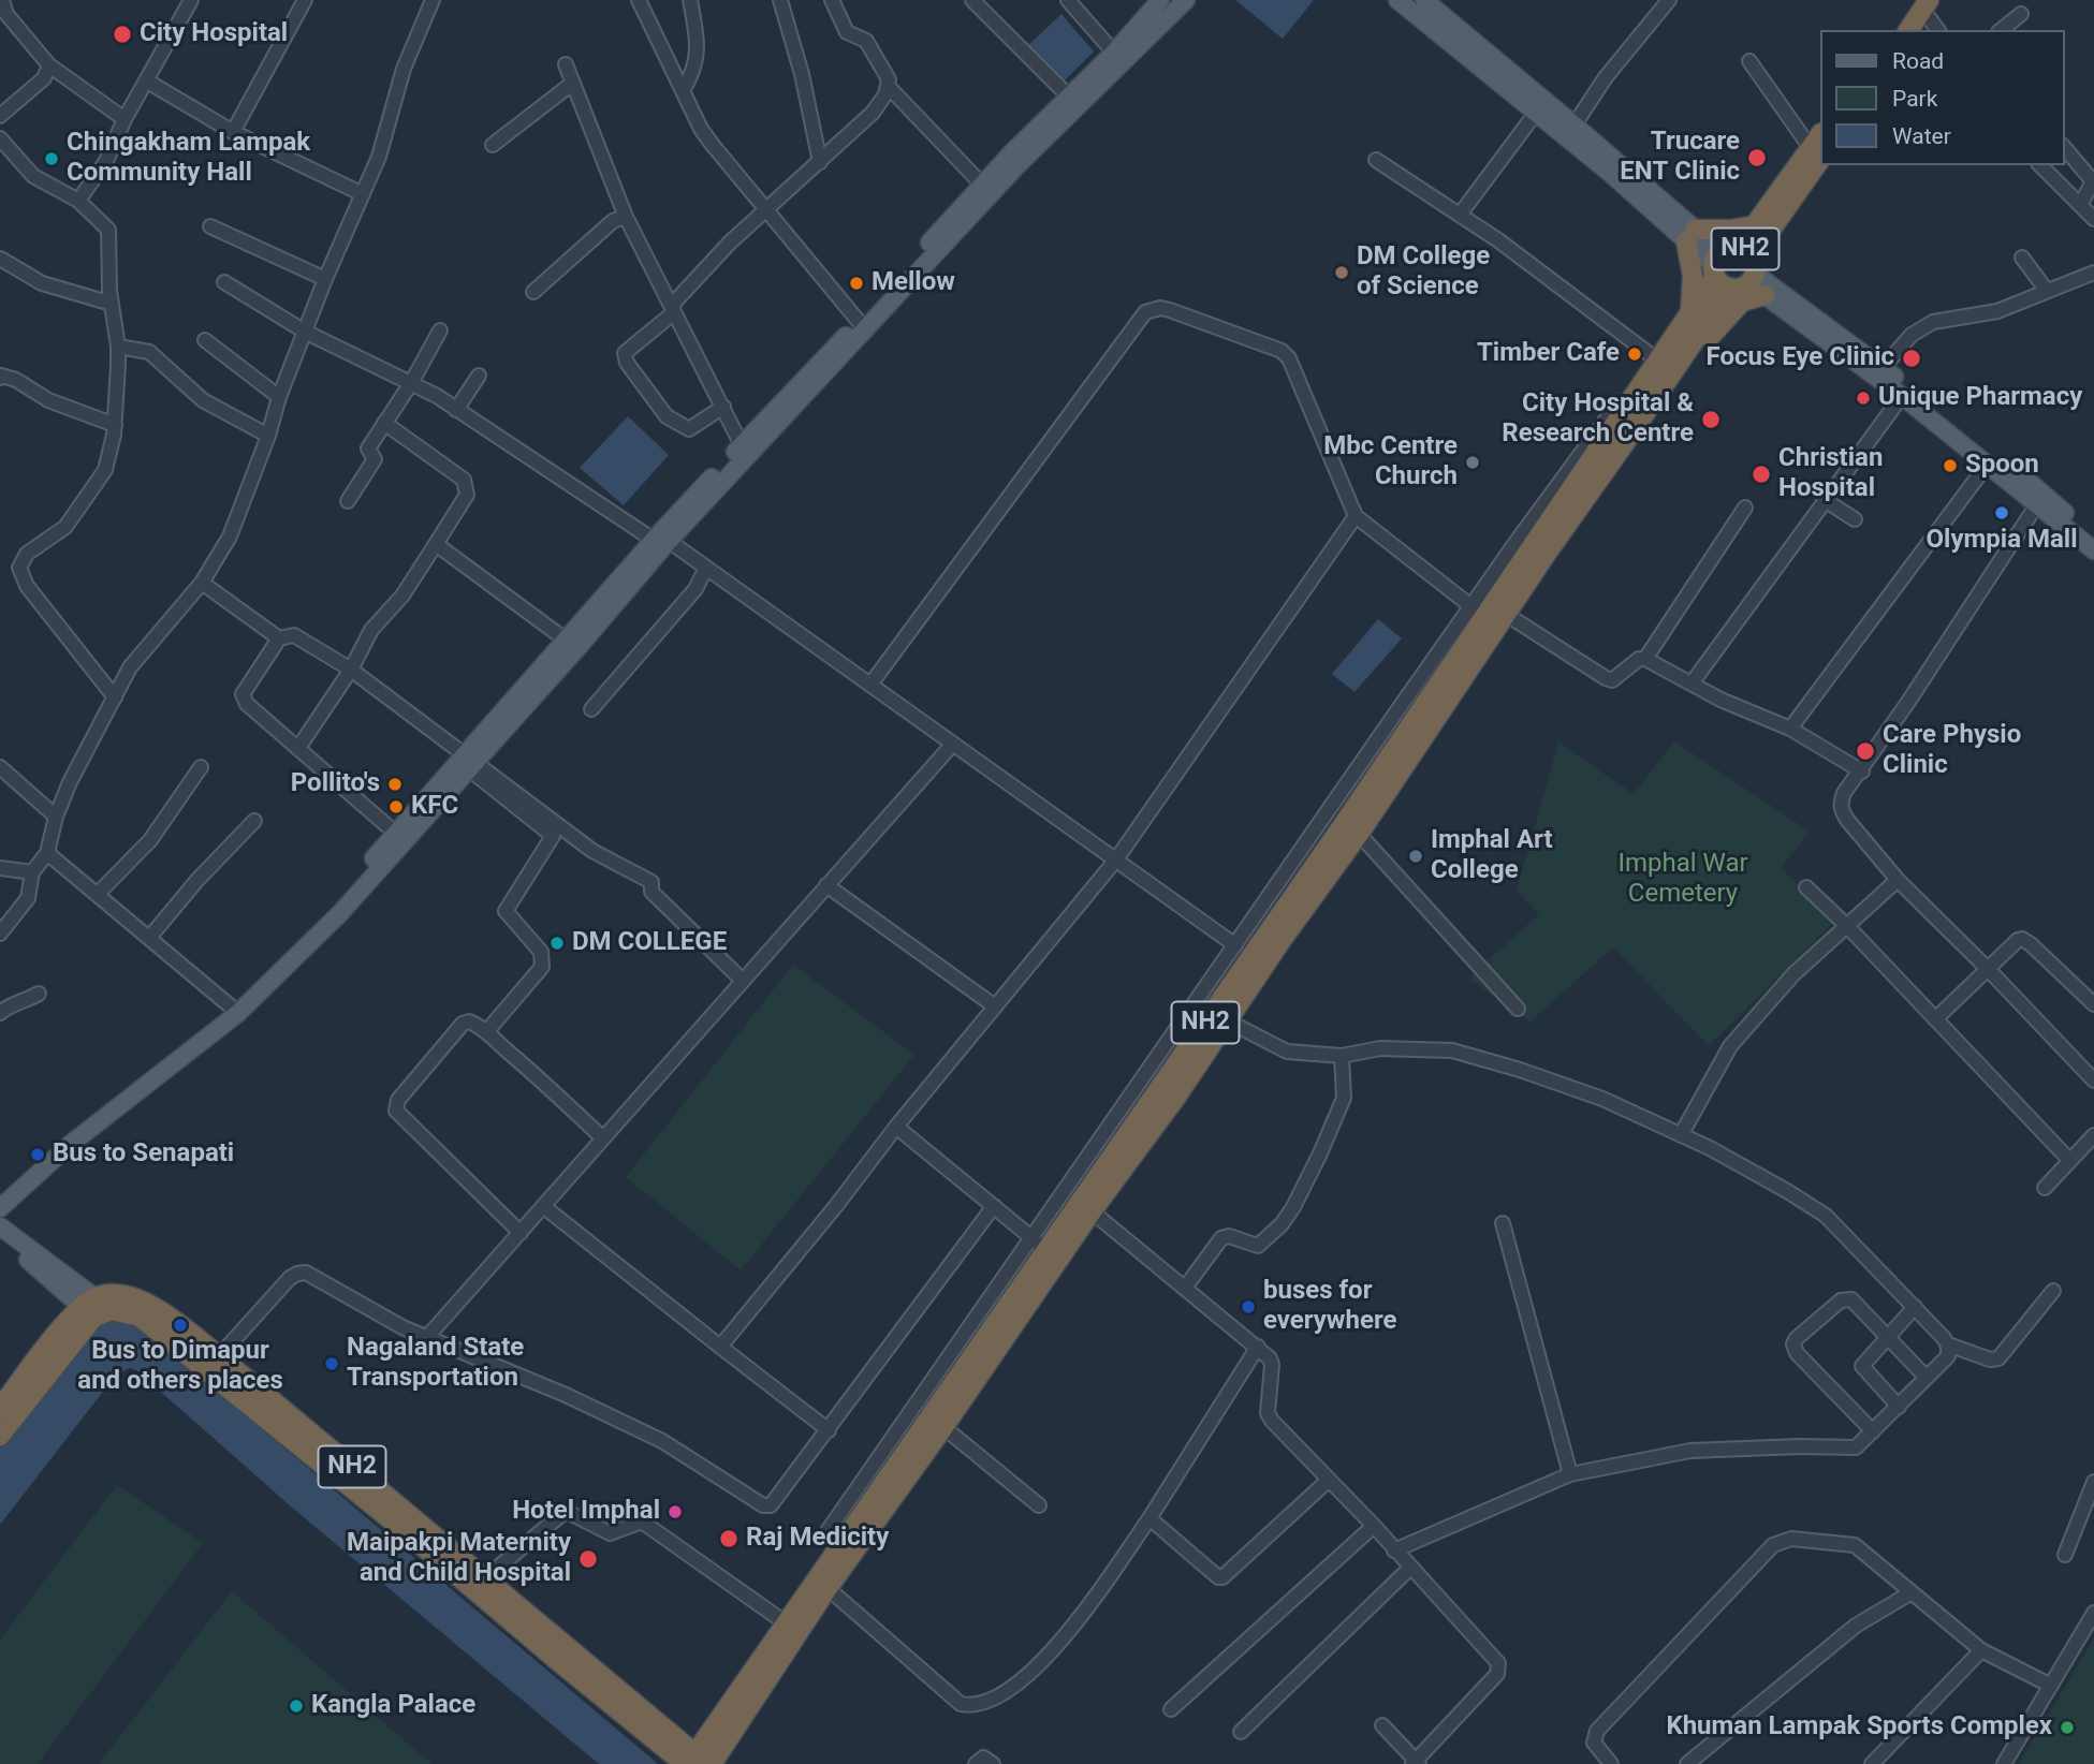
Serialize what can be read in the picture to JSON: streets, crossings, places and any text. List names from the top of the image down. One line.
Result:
{"streets":{"highway":["NH2"]},"parks":["Imphal War Cemetery"],"places":["City Hospital","Trucare ENT Clinic","Chingakham Lampak Community Hall","DM College of Science","Mellow","Timber Cafe","Focus Eye Clinic","Unique Pharmacy","City Hospital & Research Centre","Mbc Centre Church","Spoon","Christian Hospital","Olympia Mall","Care Physio Clinic","Pollito's","KFC","Imphal Art College","DM COLLEGE","Bus to Senapati","buses for everywhere","Bus to Dimapur and others places","Nagaland State Transportation","Hotel Imphal","Raj Medicity","Maipakpi Maternity and Child Hospital","Kangla Palace","Khuman Lampak Sports Complex"],"legend":["Road","Park","Water"]}
